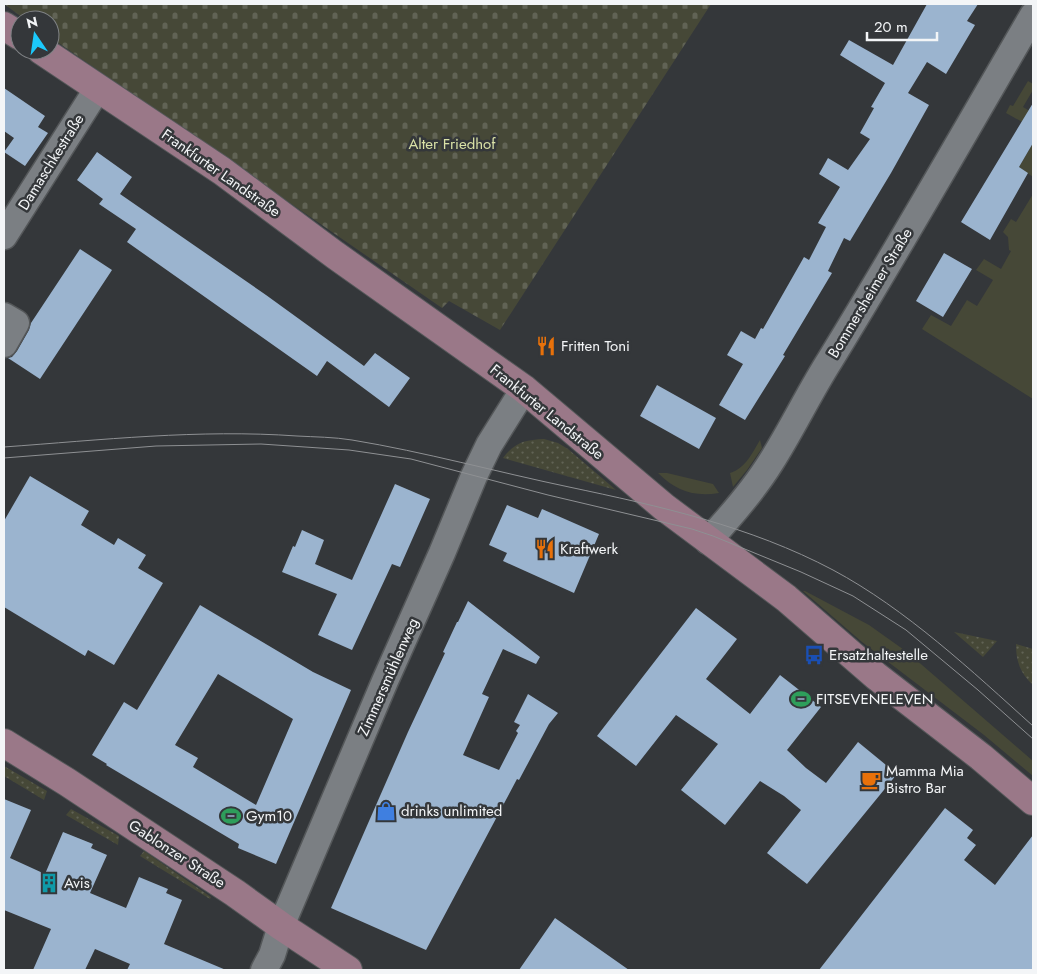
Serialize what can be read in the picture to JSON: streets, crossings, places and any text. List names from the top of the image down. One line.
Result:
{"streets":{"main road":["Frankfurter Landstraße","Gablonzer Straße"],"street":["Damaschkestraße","Bommersheimer Straße","Zimmersmühlenweg"]},"crossings":[["Damaschkestraße","Frankfurter Landstraße"],["Frankfurter Landstraße","Bommersheimer Straße"],["Frankfurter Landstraße","Zimmersmühlenweg"],["Zimmersmühlenweg","Gablonzer Straße"]],"parks":["Alter Friedhof"],"places":{"restaurant":["Fritten Toni","Kraftwerk"],"bus stop":["Ersatzhaltestelle"],"sports":["FITSEVENELEVEN","Gym10"],"cafe":["Mamma Mia Bistro Bar"],"shop":["drinks unlimited"],"building":["Avis"]},"scale_bar":"20 m","north":"top"}
